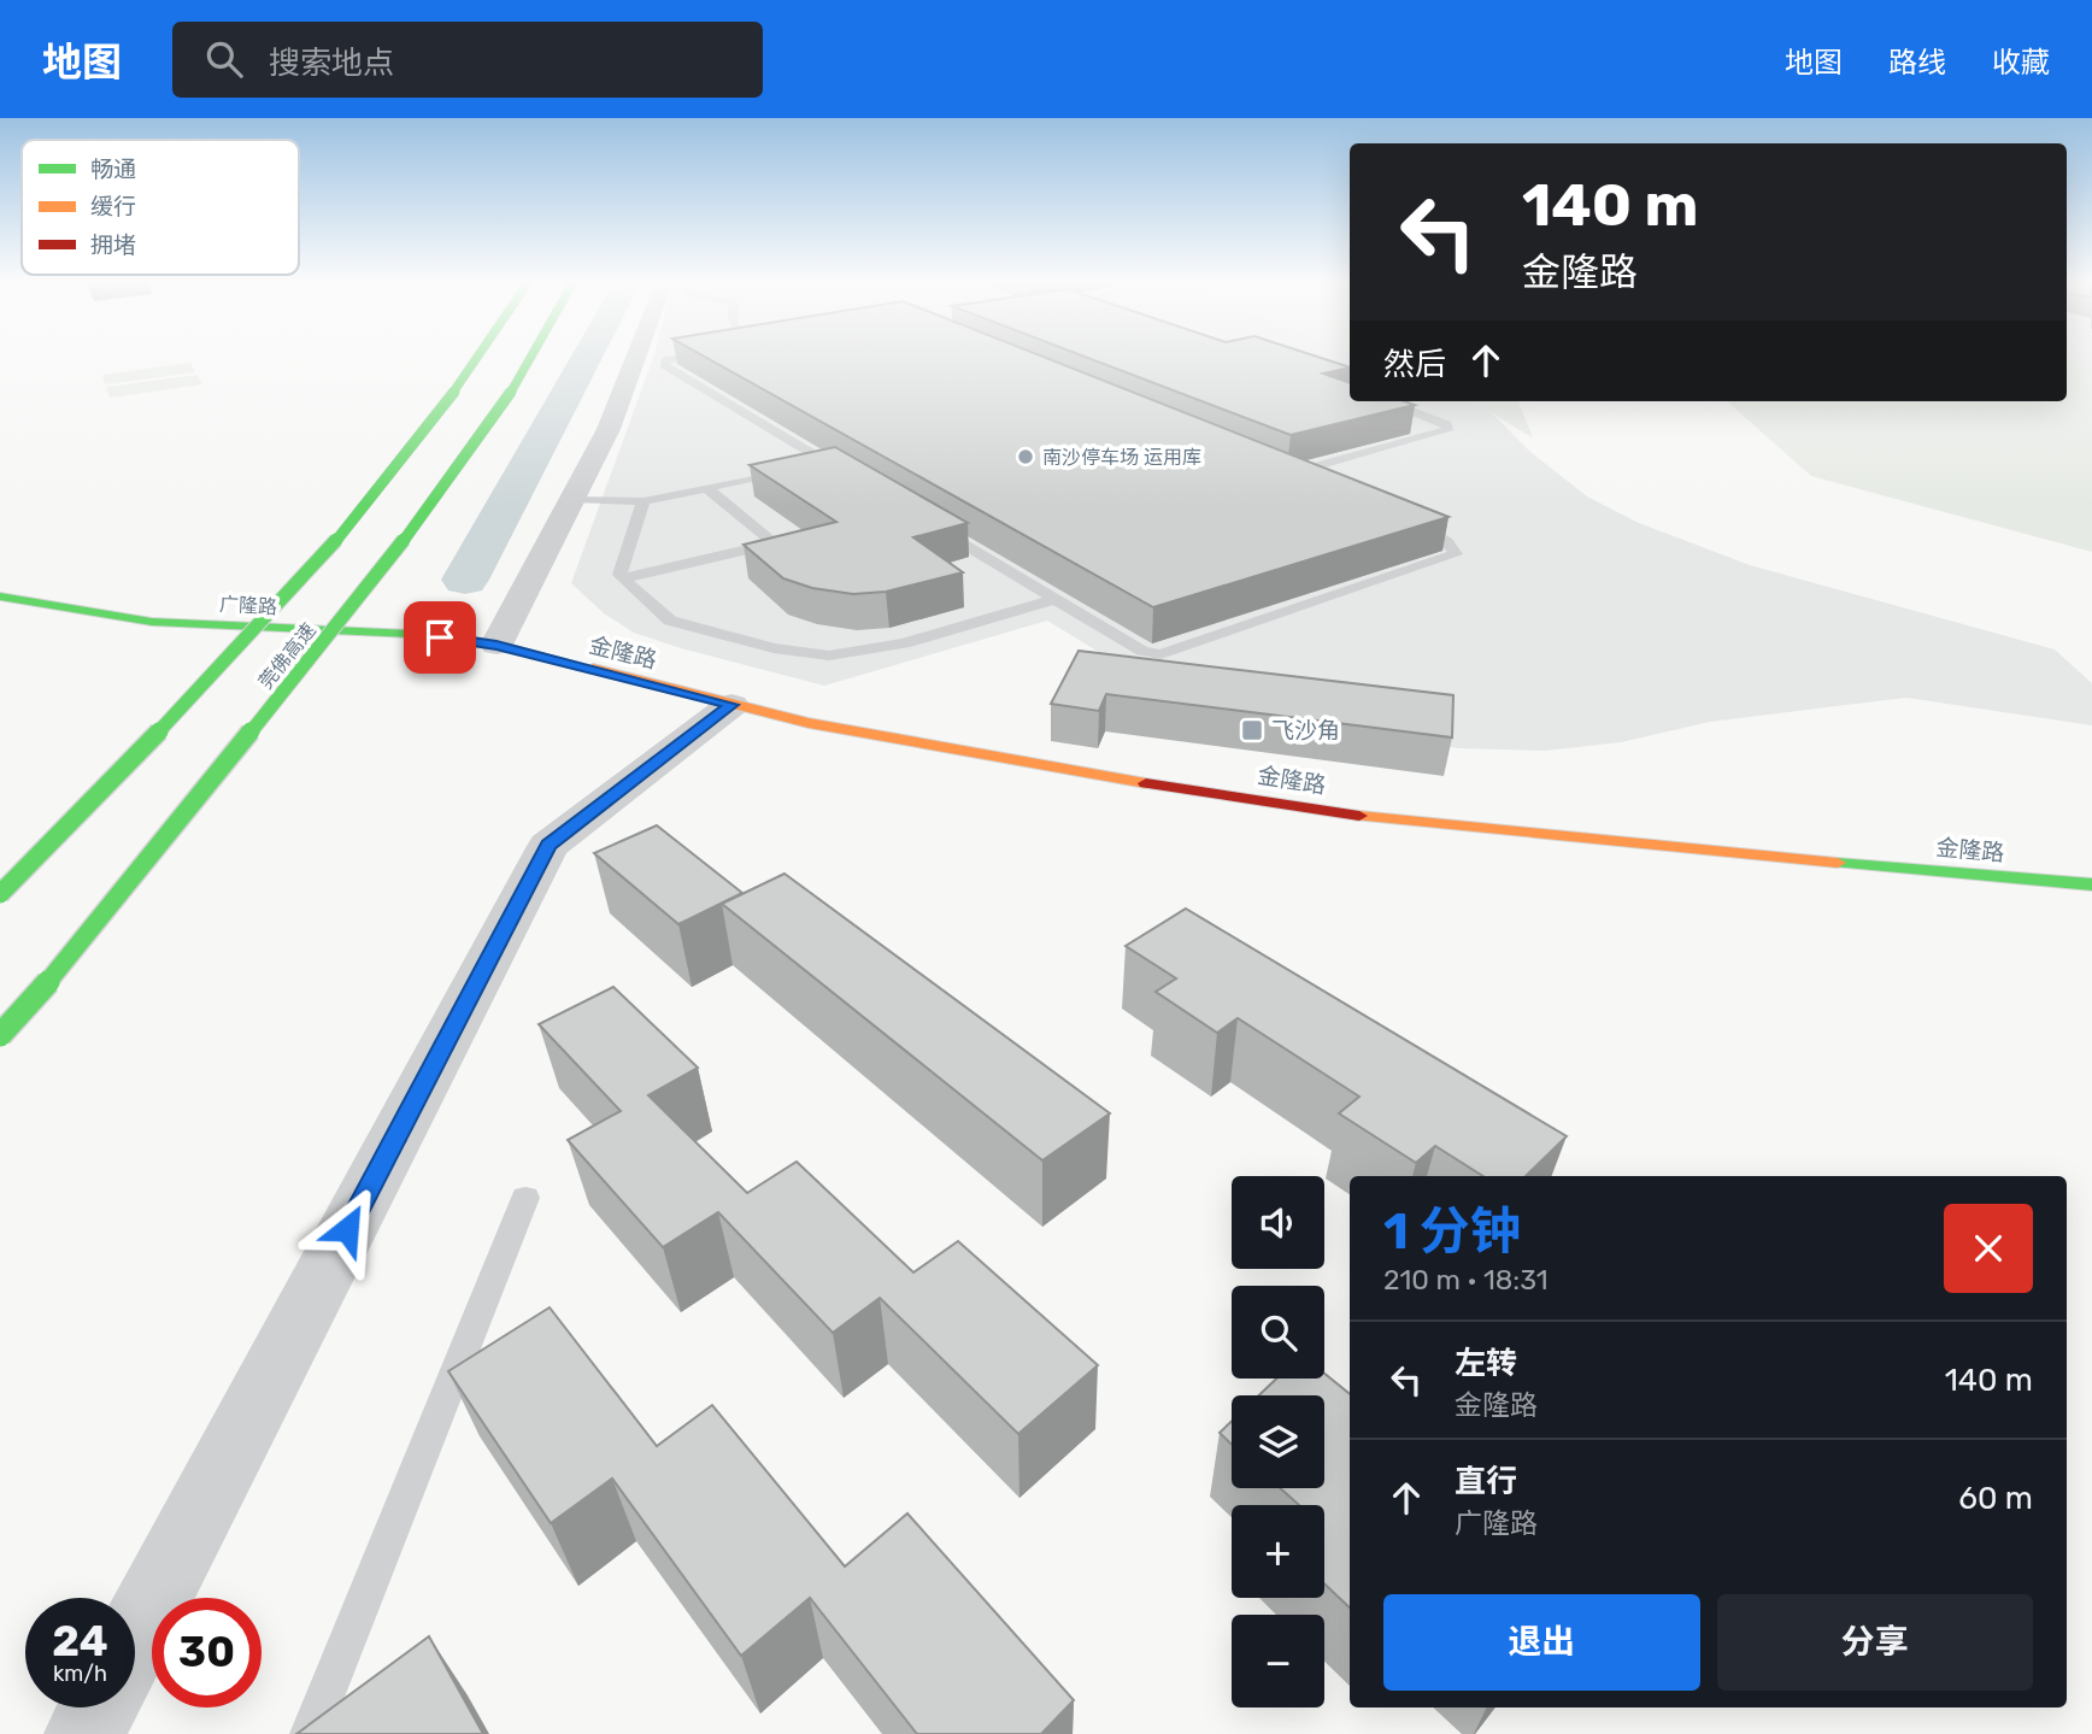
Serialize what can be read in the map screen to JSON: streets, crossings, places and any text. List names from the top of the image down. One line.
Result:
{"streets":{"main road":["广隆路","金隆路","莞佛高速"]},"crossings":[["广隆路","金隆路"]],"places":{"other":["南沙停车场 运用库"],"transit":["飞沙角"]},"legend":["畅通","缓行","拥堵"],"page":{"header":"地图","search":"搜索地点","nav":["地图","路线","收藏"],"turn":["140 m","金隆路"],"then":"然后","map_buttons":["+","−"],"heading":["1 分钟","210 m · 18:31"],"list":[{"name":"左转","note":"金隆路","value":"140 m"},{"name":"直行","note":"广隆路","value":"60 m"}],"buttons":["退出","分享"],"speed":"24 km/h","limit":"30"}}
